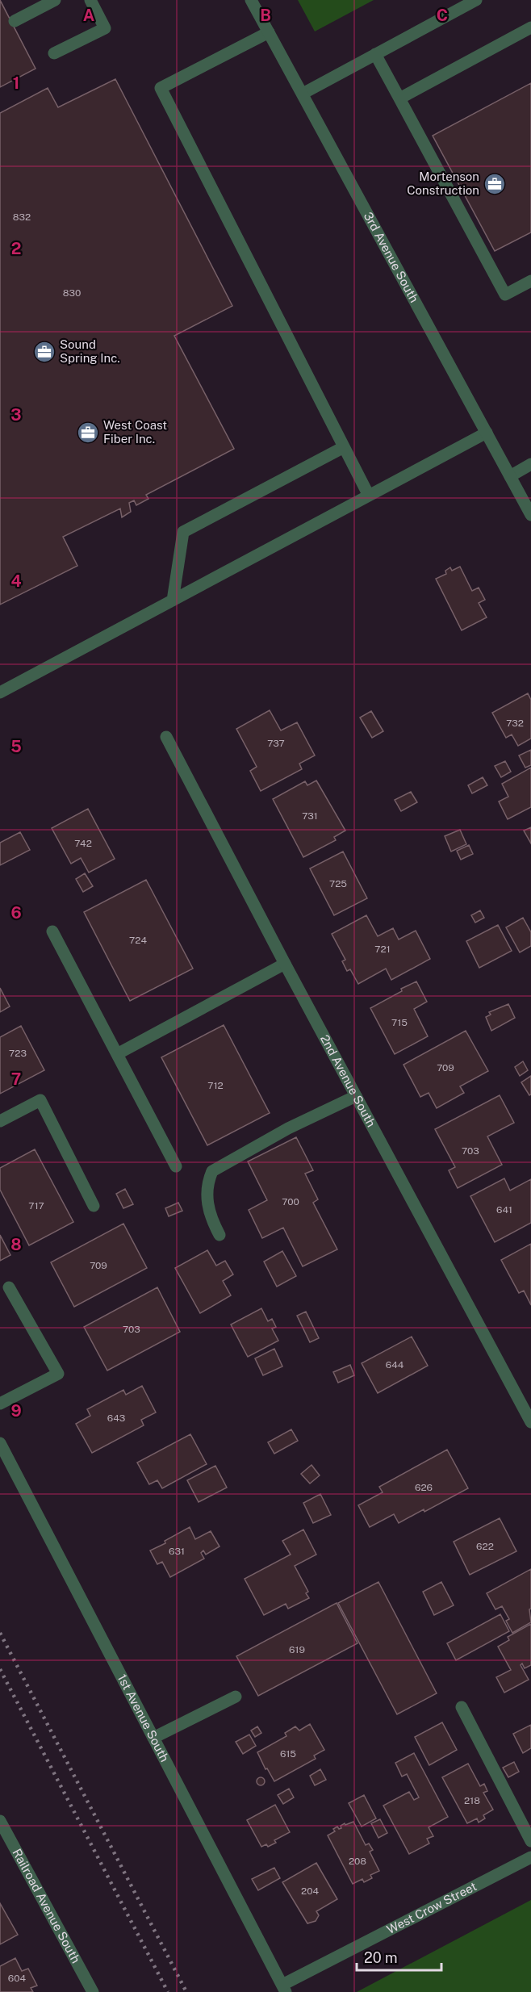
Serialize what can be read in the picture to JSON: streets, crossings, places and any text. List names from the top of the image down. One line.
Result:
{"streets":{"street":["3rd Avenue South","2nd Avenue South","1st Avenue South","Railroad Avenue South","West Crow Street"]},"crossings":[["1st Avenue South","West Crow Street"]],"places":{"office":["Mortenson Construction","Sound Spring Inc.","West Coast Fiber Inc."]},"house_numbers":["832","830","732","737","731","742","725","724","721","715","723","709","712","703","700","717","641","709","703","644","643","626","622","631","619","615","218","208","204","604"],"scale_bar":"20 m","grid":{"columns":["A","B","C"],"rows":["1","2","3","4","5","6","7","8","9"]}}
